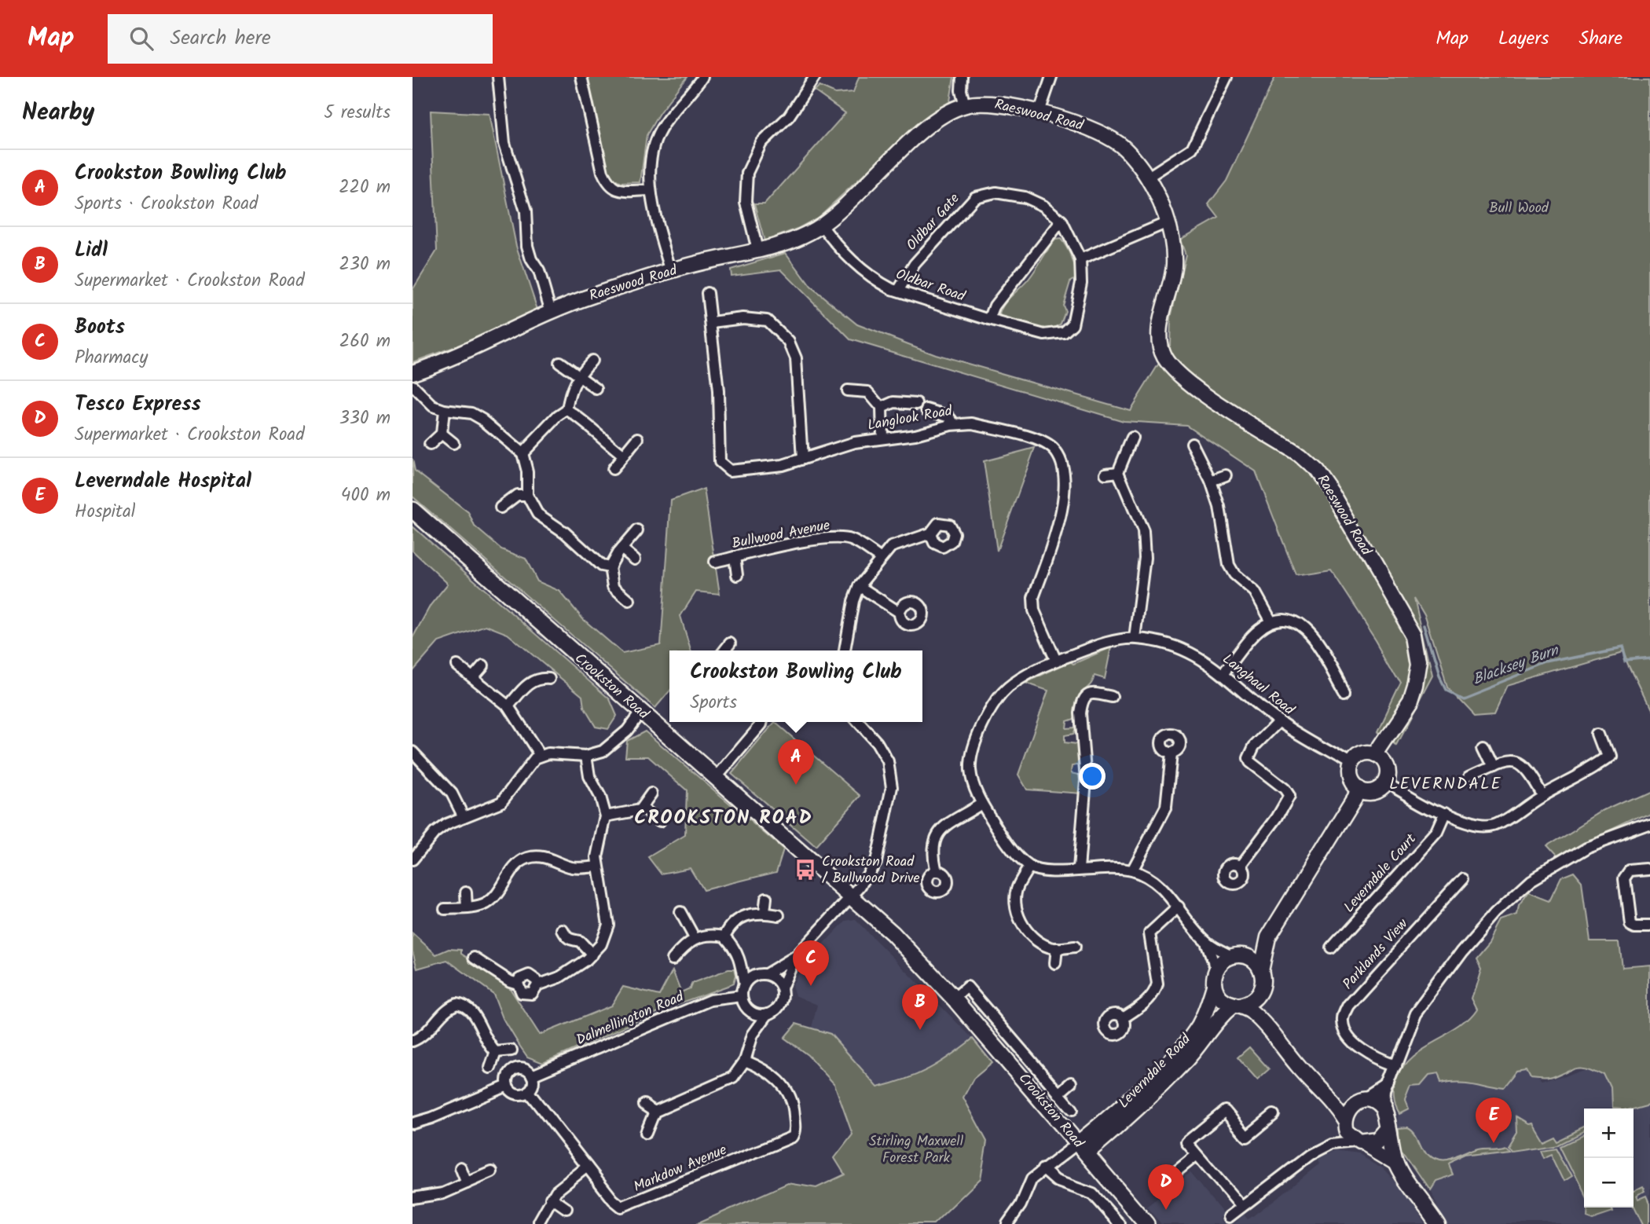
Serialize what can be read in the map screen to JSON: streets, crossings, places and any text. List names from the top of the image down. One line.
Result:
{"streets":{"main road":["Crookston Road"],"street":["Raeswood Road","Oldbar Gate","Oldbar Road","Langlook Road","Bullwood Avenue","Langhaul Road","Leverndale Court","Parklands View","Dalmellington Road","Leverndale Road","Markdow Avenue"]},"crossings":[["Raeswood Road","Oldbar Road"],["Raeswood Road","Langhaul Road"],["Oldbar Gate","Oldbar Road"],["Langlook Road","Langhaul Road"],["Crookston Road","Leverndale Road"],["Dalmellington Road","Markdow Avenue"]],"districts":["LEVERNDALE","CROOKSTON ROAD"],"water":["Blacksey Burn"],"parks":["Bull Wood","Stirling Maxwell Forest Park"],"places":{"bus stop":["Crookston Road / Bullwood Drive"]},"page":{"header":"Map","search":"Search here","nav":["Map","Layers","Share"],"heading":["Nearby","5 results"],"list":[{"mark":"A","name":"Crookston Bowling Club","note":"Sports · Crookston Road","value":"220 m"},{"mark":"B","name":"Lidl","note":"Supermarket · Crookston Road","value":"230 m"},{"mark":"C","name":"Boots","note":"Pharmacy","value":"260 m"},{"mark":"D","name":"Tesco Express","note":"Supermarket · Crookston Road","value":"330 m"},{"mark":"E","name":"Leverndale Hospital","note":"Hospital","value":"400 m"}],"popup":["Crookston Bowling Club","Sports"],"pins":["A","C","B","E","D"],"map_buttons":["+","−"]}}
